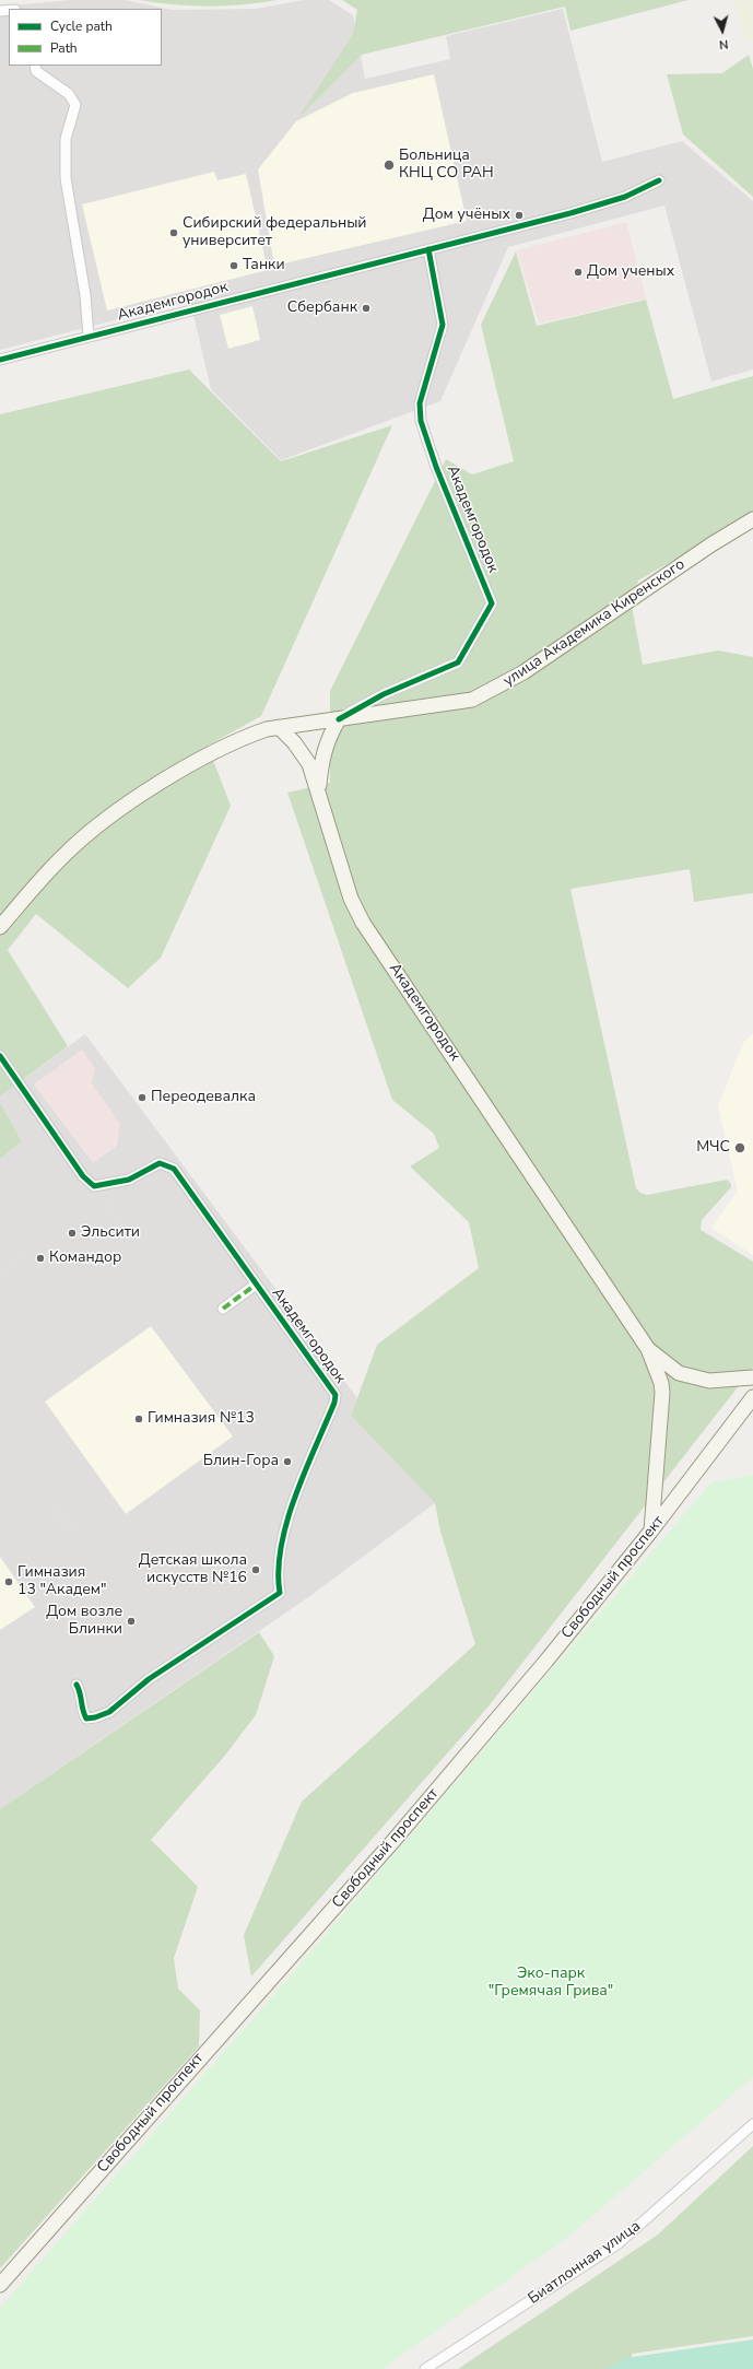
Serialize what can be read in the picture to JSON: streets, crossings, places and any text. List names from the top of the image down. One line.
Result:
{"streets":{"main road":["Академгородок","улица Академика Киренского","Свободный проспект"],"street":["Биатлонная улица"]},"crossings":[["Академгородок","улица Академика Киренского"]],"parks":["Эко-парк \"Гремячая Грива\""],"places":["Больница КНЦ СО РАН","Дом учёных","Сибирский федеральный университет","Танки","Дом ученых","Сбербанк","Переодевалка","МЧС","Эльсити","Командор","Гимназия №13","Блин-Гора","Детская школа искусств №16","Гимназия 13 \"Академ\"","Дом возле Блинки"],"legend":["Cycle path","Path"],"north":"bottom"}
